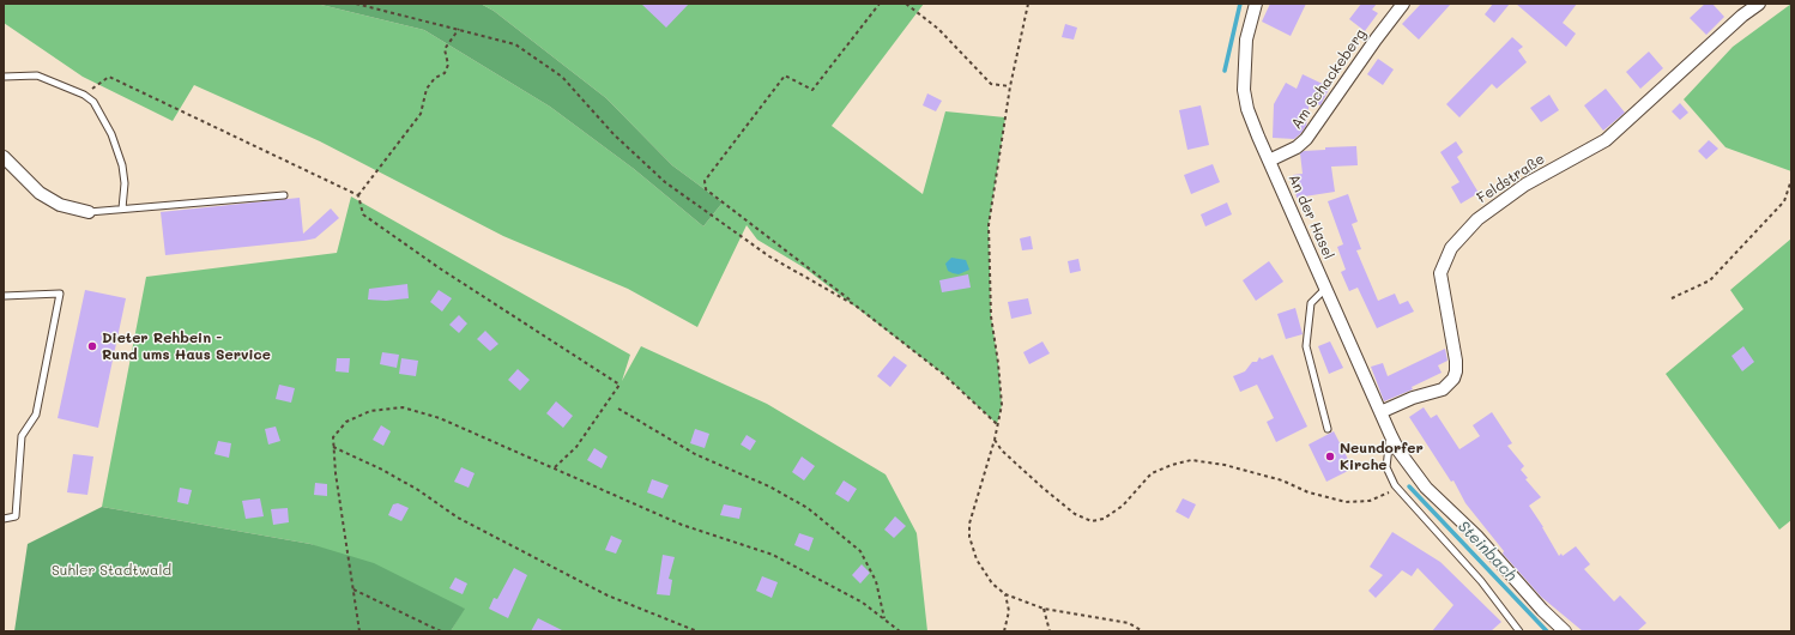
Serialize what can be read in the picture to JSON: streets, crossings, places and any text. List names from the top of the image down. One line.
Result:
{"streets":{"street":["Am Schackeberg","Feldstraße","An der Hasel"]},"crossings":[["Am Schackeberg","An der Hasel"],["Feldstraße","An der Hasel"]],"water":["Steinbach"],"parks":["Suhler Stadtwald"],"places":["Dieter Rehbein - Rund ums Haus Service","Neundorfer Kirche"]}
